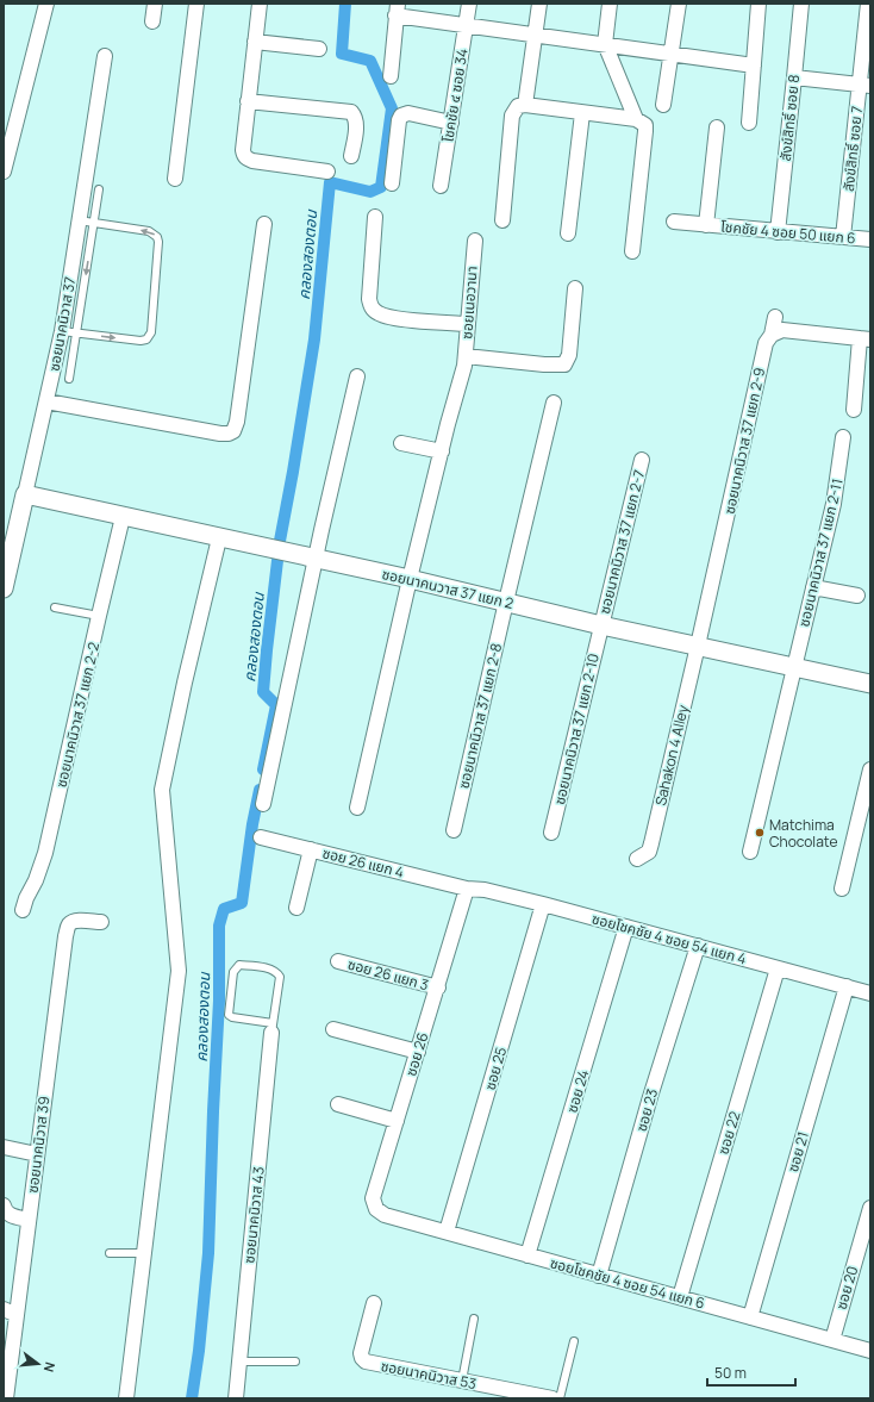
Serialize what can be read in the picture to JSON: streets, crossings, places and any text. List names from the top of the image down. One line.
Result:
{"streets":{"street":["โชคชัย ๔ ซอย 34","สังข์สิทธิ์ ซอย 8","สังข์สิทธิ์ ซอย 7","โชคชัย 4 ซอย 50 แยก 6","ซอยเนอวานา","ซอยนาคนิวาส 37","ซอยนาคนิวาส 37 แยก 2-9","ซอยนาคนิวาส 37 แยก 2-7","ซอยนาคนิวาส 37 แยก 2-11","ซอยนาคนวาส 37 แยก 2","ซอยนาคนิวาส 37 แยก 2-2","ซอยนาคนิวาส 37 แยก 2-8","ซอยนาคนิวาส 37 แยก 2-10","Sahakon 4 Alley","ซอย 26 แยก 4","ซอยโชคชัย 4 ซอย 54 แยก 4","ซอย 26 แยก 3","ซอย 26","ซอย 25","ซอย 24","ซอย 23","ซอย 22","ซอยนาคนิวาส 39","ซอย 21","ซอยนาคนิวาส 43","ซอยโชคชัย 4 ซอย 54 แยก 6","ซอย 20","ซอยนาคนิวาส 53"]},"crossings":[["สังข์สิทธิ์ ซอย 8","โชคชัย 4 ซอย 50 แยก 6"],["สังข์สิทธิ์ ซอย 7","โชคชัย 4 ซอย 50 แยก 6"],["ซอยเนอวานา","ซอยนาคนวาส 37 แยก 2"],["ซอยนาคนิวาส 37","ซอยนาคนวาส 37 แยก 2"],["ซอยนาคนิวาส 37 แยก 2-9","ซอยนาคนวาส 37 แยก 2"],["ซอยนาคนิวาส 37 แยก 2-9","Sahakon 4 Alley"],["ซอยนาคนิวาส 37 แยก 2-7","ซอยนาคนวาส 37 แยก 2"],["ซอยนาคนิวาส 37 แยก 2-7","ซอยนาคนิวาส 37 แยก 2-10"],["ซอยนาคนิวาส 37 แยก 2-11","ซอยนาคนวาส 37 แยก 2"],["ซอยนาคนวาส 37 แยก 2","ซอยนาคนิวาส 37 แยก 2-2"],["ซอยนาคนวาส 37 แยก 2","ซอยนาคนิวาส 37 แยก 2-8"],["ซอยนาคนวาส 37 แยก 2","ซอยนาคนิวาส 37 แยก 2-10"],["ซอยนาคนวาส 37 แยก 2","Sahakon 4 Alley"],["ซอย 26 แยก 4","ซอยโชคชัย 4 ซอย 54 แยก 4"],["ซอย 26 แยก 4","ซอย 26"],["ซอยโชคชัย 4 ซอย 54 แยก 4","ซอย 26"],["ซอยโชคชัย 4 ซอย 54 แยก 4","ซอย 25"],["ซอยโชคชัย 4 ซอย 54 แยก 4","ซอย 24"],["ซอยโชคชัย 4 ซอย 54 แยก 4","ซอย 23"],["ซอยโชคชัย 4 ซอย 54 แยก 4","ซอย 22"],["ซอยโชคชัย 4 ซอย 54 แยก 4","ซอย 21"],["ซอย 26 แยก 3","ซอย 26"],["ซอย 26","ซอยโชคชัย 4 ซอย 54 แยก 6"],["ซอย 25","ซอยโชคชัย 4 ซอย 54 แยก 6"],["ซอย 24","ซอยโชคชัย 4 ซอย 54 แยก 6"],["ซอย 23","ซอยโชคชัย 4 ซอย 54 แยก 6"],["ซอย 22","ซอยโชคชัย 4 ซอย 54 แยก 6"],["ซอย 21","ซอยโชคชัย 4 ซอย 54 แยก 6"],["ซอยโชคชัย 4 ซอย 54 แยก 6","ซอย 20"]],"water":["คลองสองตอน"],"places":["Matchima Chocolate"],"scale_bar":"50 m","north":"right"}
